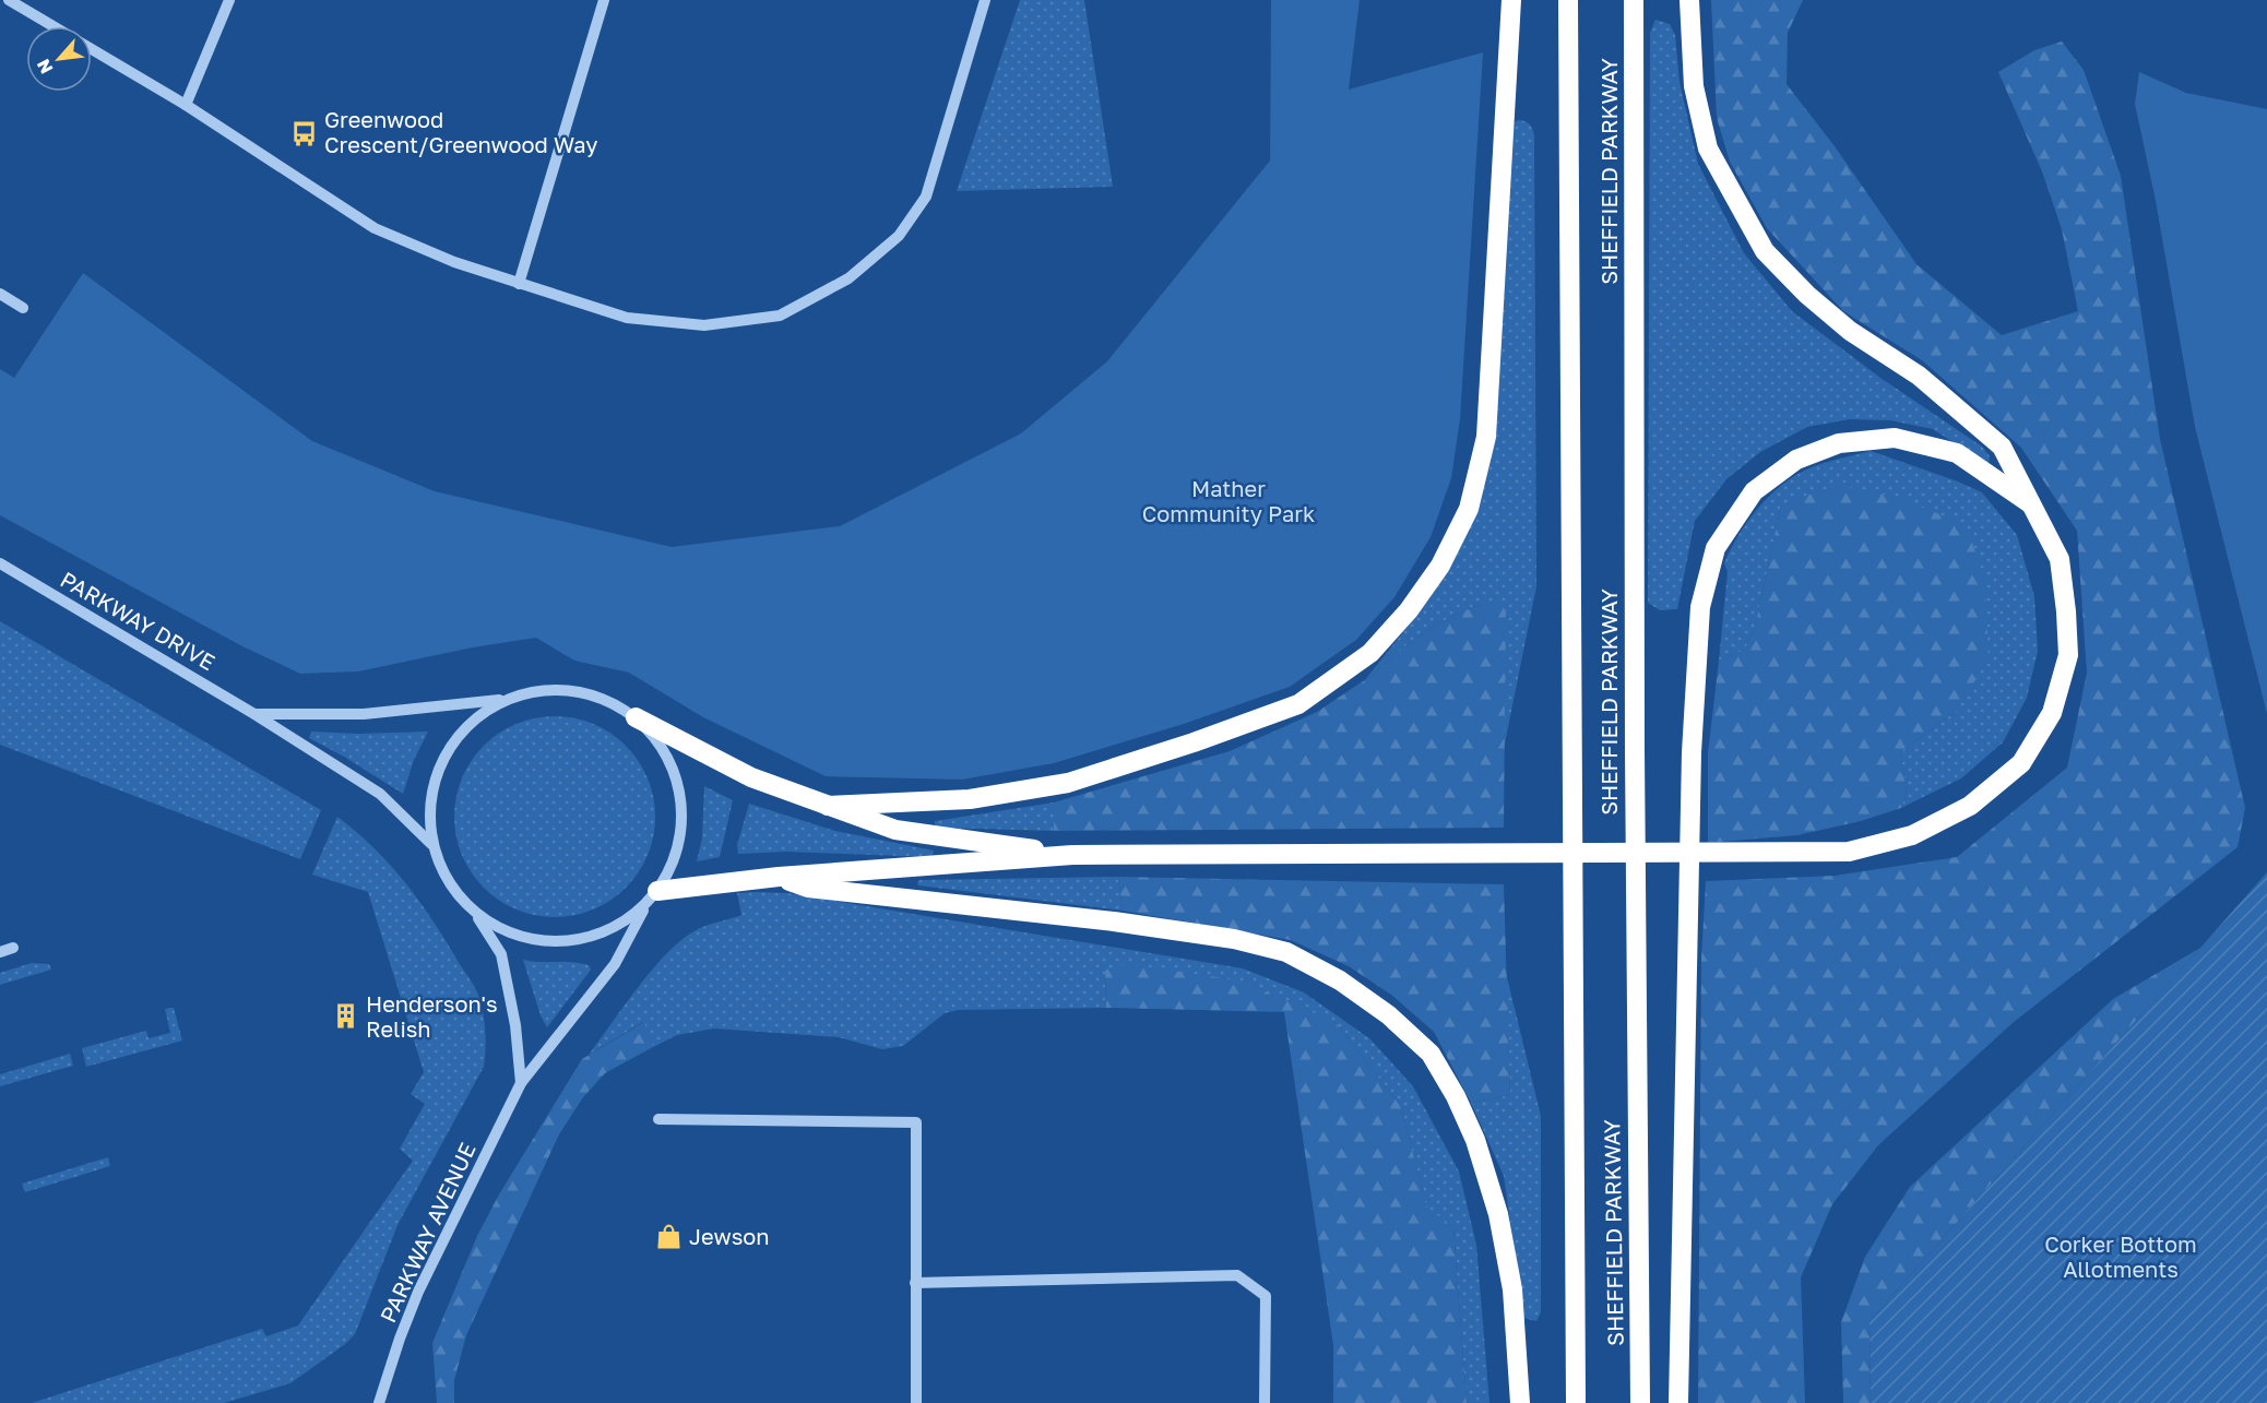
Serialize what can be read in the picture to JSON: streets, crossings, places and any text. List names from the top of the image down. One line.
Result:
{"streets":{"highway":["SHEFFIELD PARKWAY"],"street":["PARKWAY DRIVE","PARKWAY AVENUE"]},"parks":["Mather Community Park","Corker Bottom Allotments"],"places":{"bus stop":["Greenwood Crescent/Greenwood Way"],"building":["Henderson's Relish"],"shop":["Jewson"]},"north":"bottom left"}
